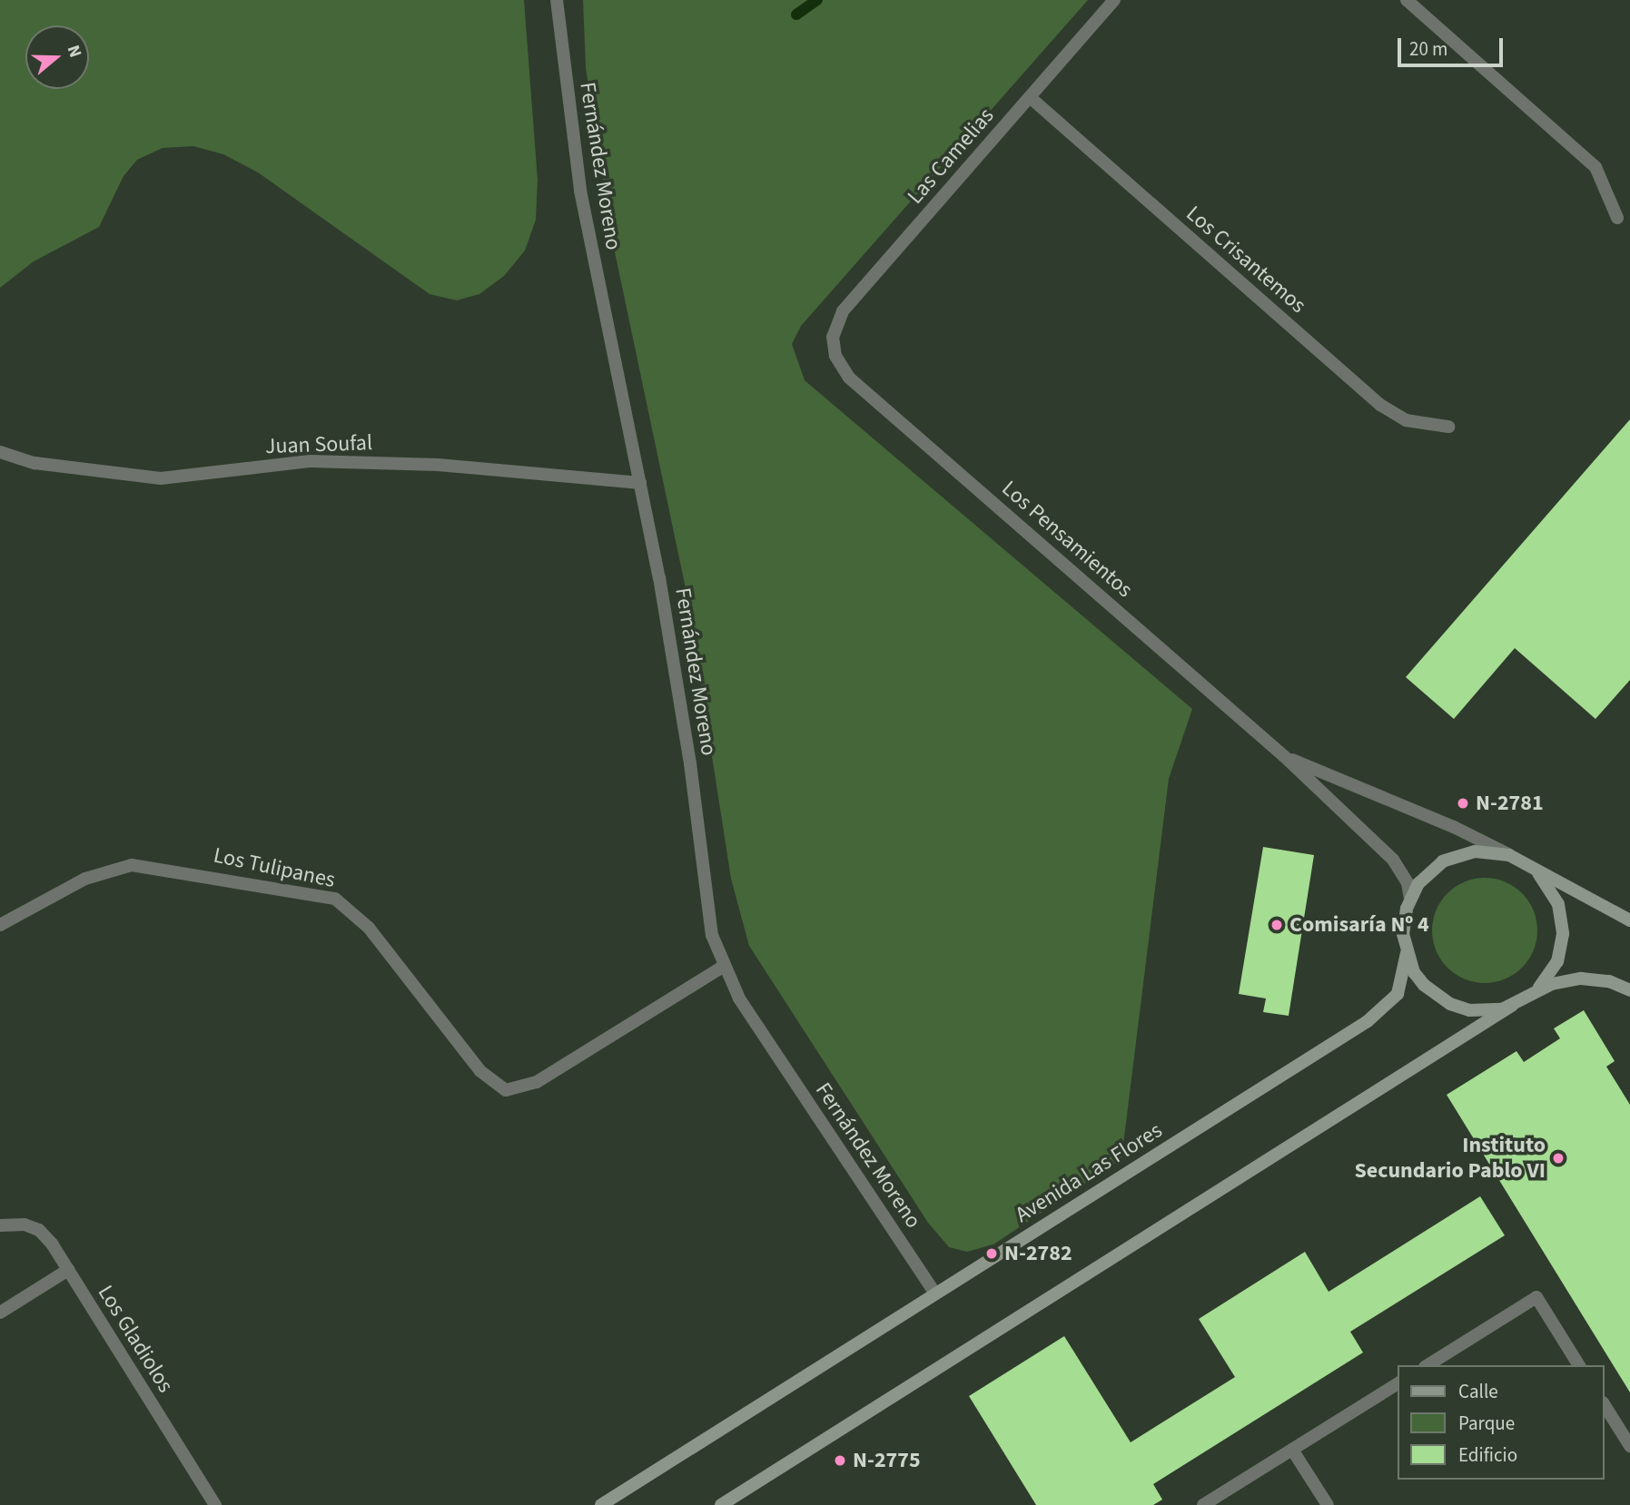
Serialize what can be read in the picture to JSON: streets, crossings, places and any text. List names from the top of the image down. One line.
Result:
{"streets":{"main road":["Los Pensamientos","Avenida Las Flores"],"street":["Las Camelias","Fernández Moreno","Los Crisantemos","Juan Soufal","Los Tulipanes","Los Gladiolos"]},"crossings":[["Las Camelias","Los Crisantemos"],["Las Camelias","Los Pensamientos"],["Fernández Moreno","Juan Soufal"],["Fernández Moreno","Los Tulipanes"],["Fernández Moreno","Avenida Las Flores"],["Los Pensamientos","Avenida Las Flores"]],"places":["N-2781","Comisaría Nº 4","Instituto Secundario Pablo VI","N-2782","N-2775"],"legend":["Calle","Parque","Edificio"],"scale_bar":"20 m","north":"right"}
